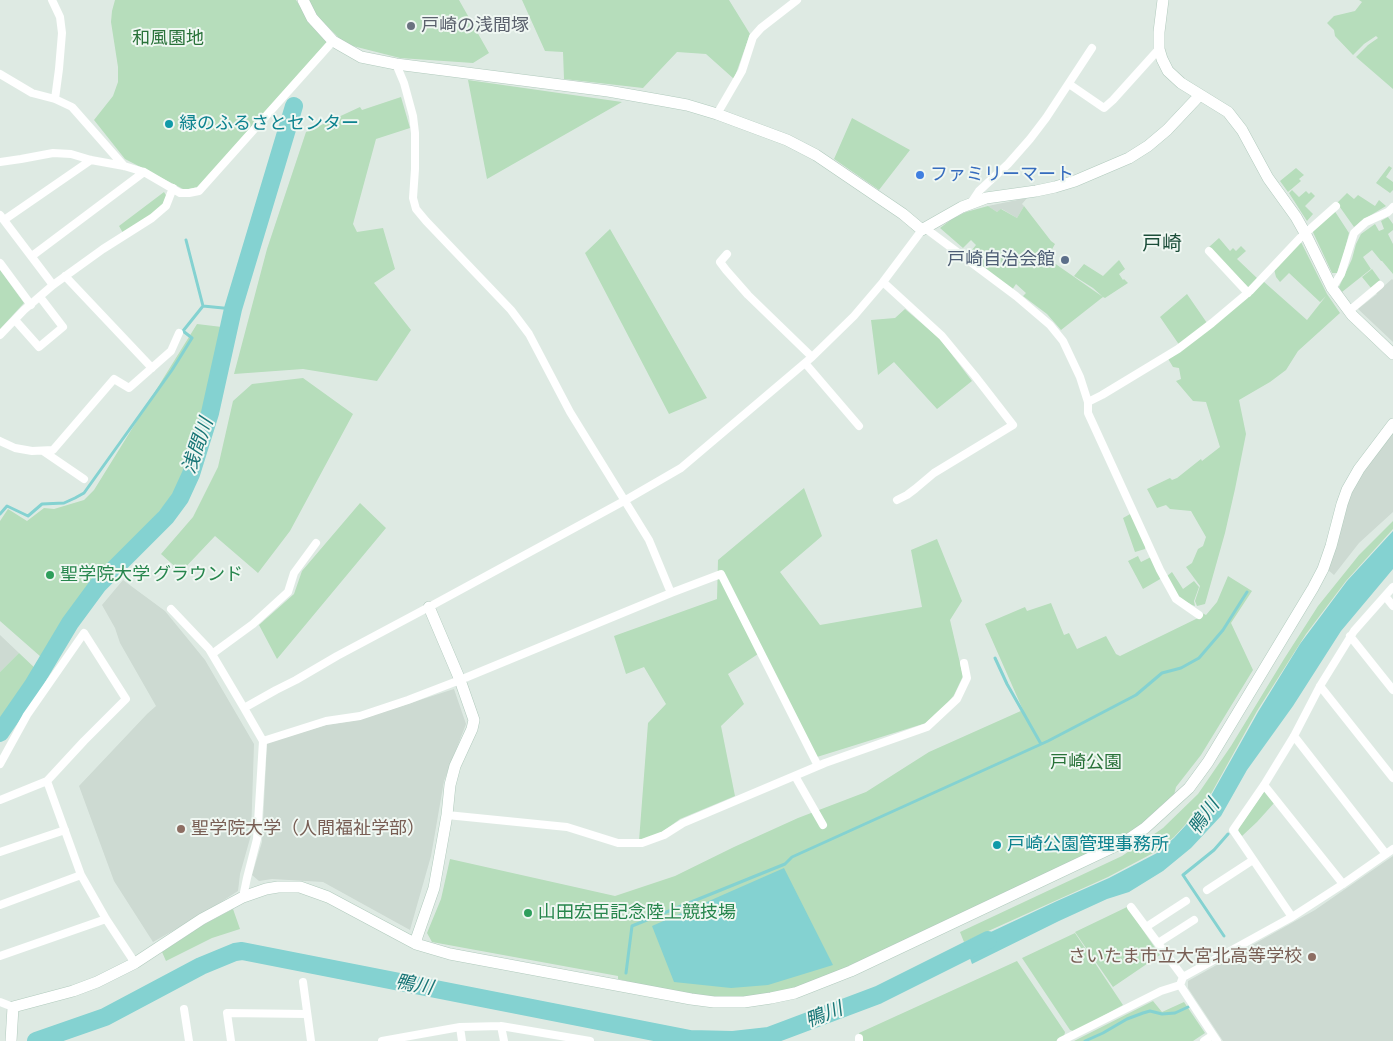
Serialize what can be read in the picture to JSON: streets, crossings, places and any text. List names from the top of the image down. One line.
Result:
{"districts":["戸崎"],"water":["浅間川","鴨川"],"parks":["和風園地","戸崎公園"],"places":["戸崎の浅間塚","緑のふるさとセンター","ファミリーマート","戸崎自治会館","聖学院大学 グラウンド","聖学院大学（人間福祉学部）","戸崎公園管理事務所","山田宏臣記念陸上競技場","さいたま市立大宮北高等学校"]}
